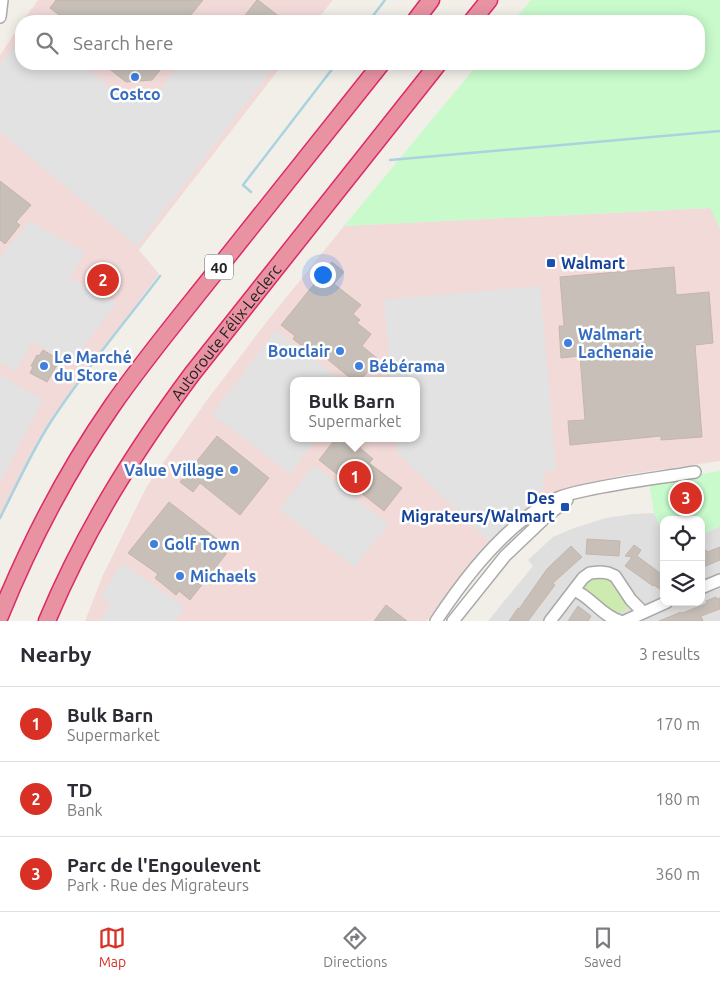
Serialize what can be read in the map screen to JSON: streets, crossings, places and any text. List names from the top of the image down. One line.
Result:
{"streets":{"highway":["40","Autoroute Félix-Leclerc"]},"places":{"other":["Costco","Walmart Lachenaie","Bouclair","Le Marché du Store","Bébérama","Value Village","Golf Town","Michaels"],"transit":["Walmart","Des Migrateurs/Walmart"]},"page":{"search":"Search here","pins":["2","1","3"],"popup":["Bulk Barn","Supermarket"],"heading":["Nearby","3 results"],"list":[{"mark":"1","name":"Bulk Barn","note":"Supermarket","value":"170 m"},{"mark":"2","name":"TD","note":"Bank","value":"180 m"},{"mark":"3","name":"Parc de l'Engoulevent","note":"Park · Rue des Migrateurs","value":"360 m"}],"nav":["Map","Directions","Saved"]}}
